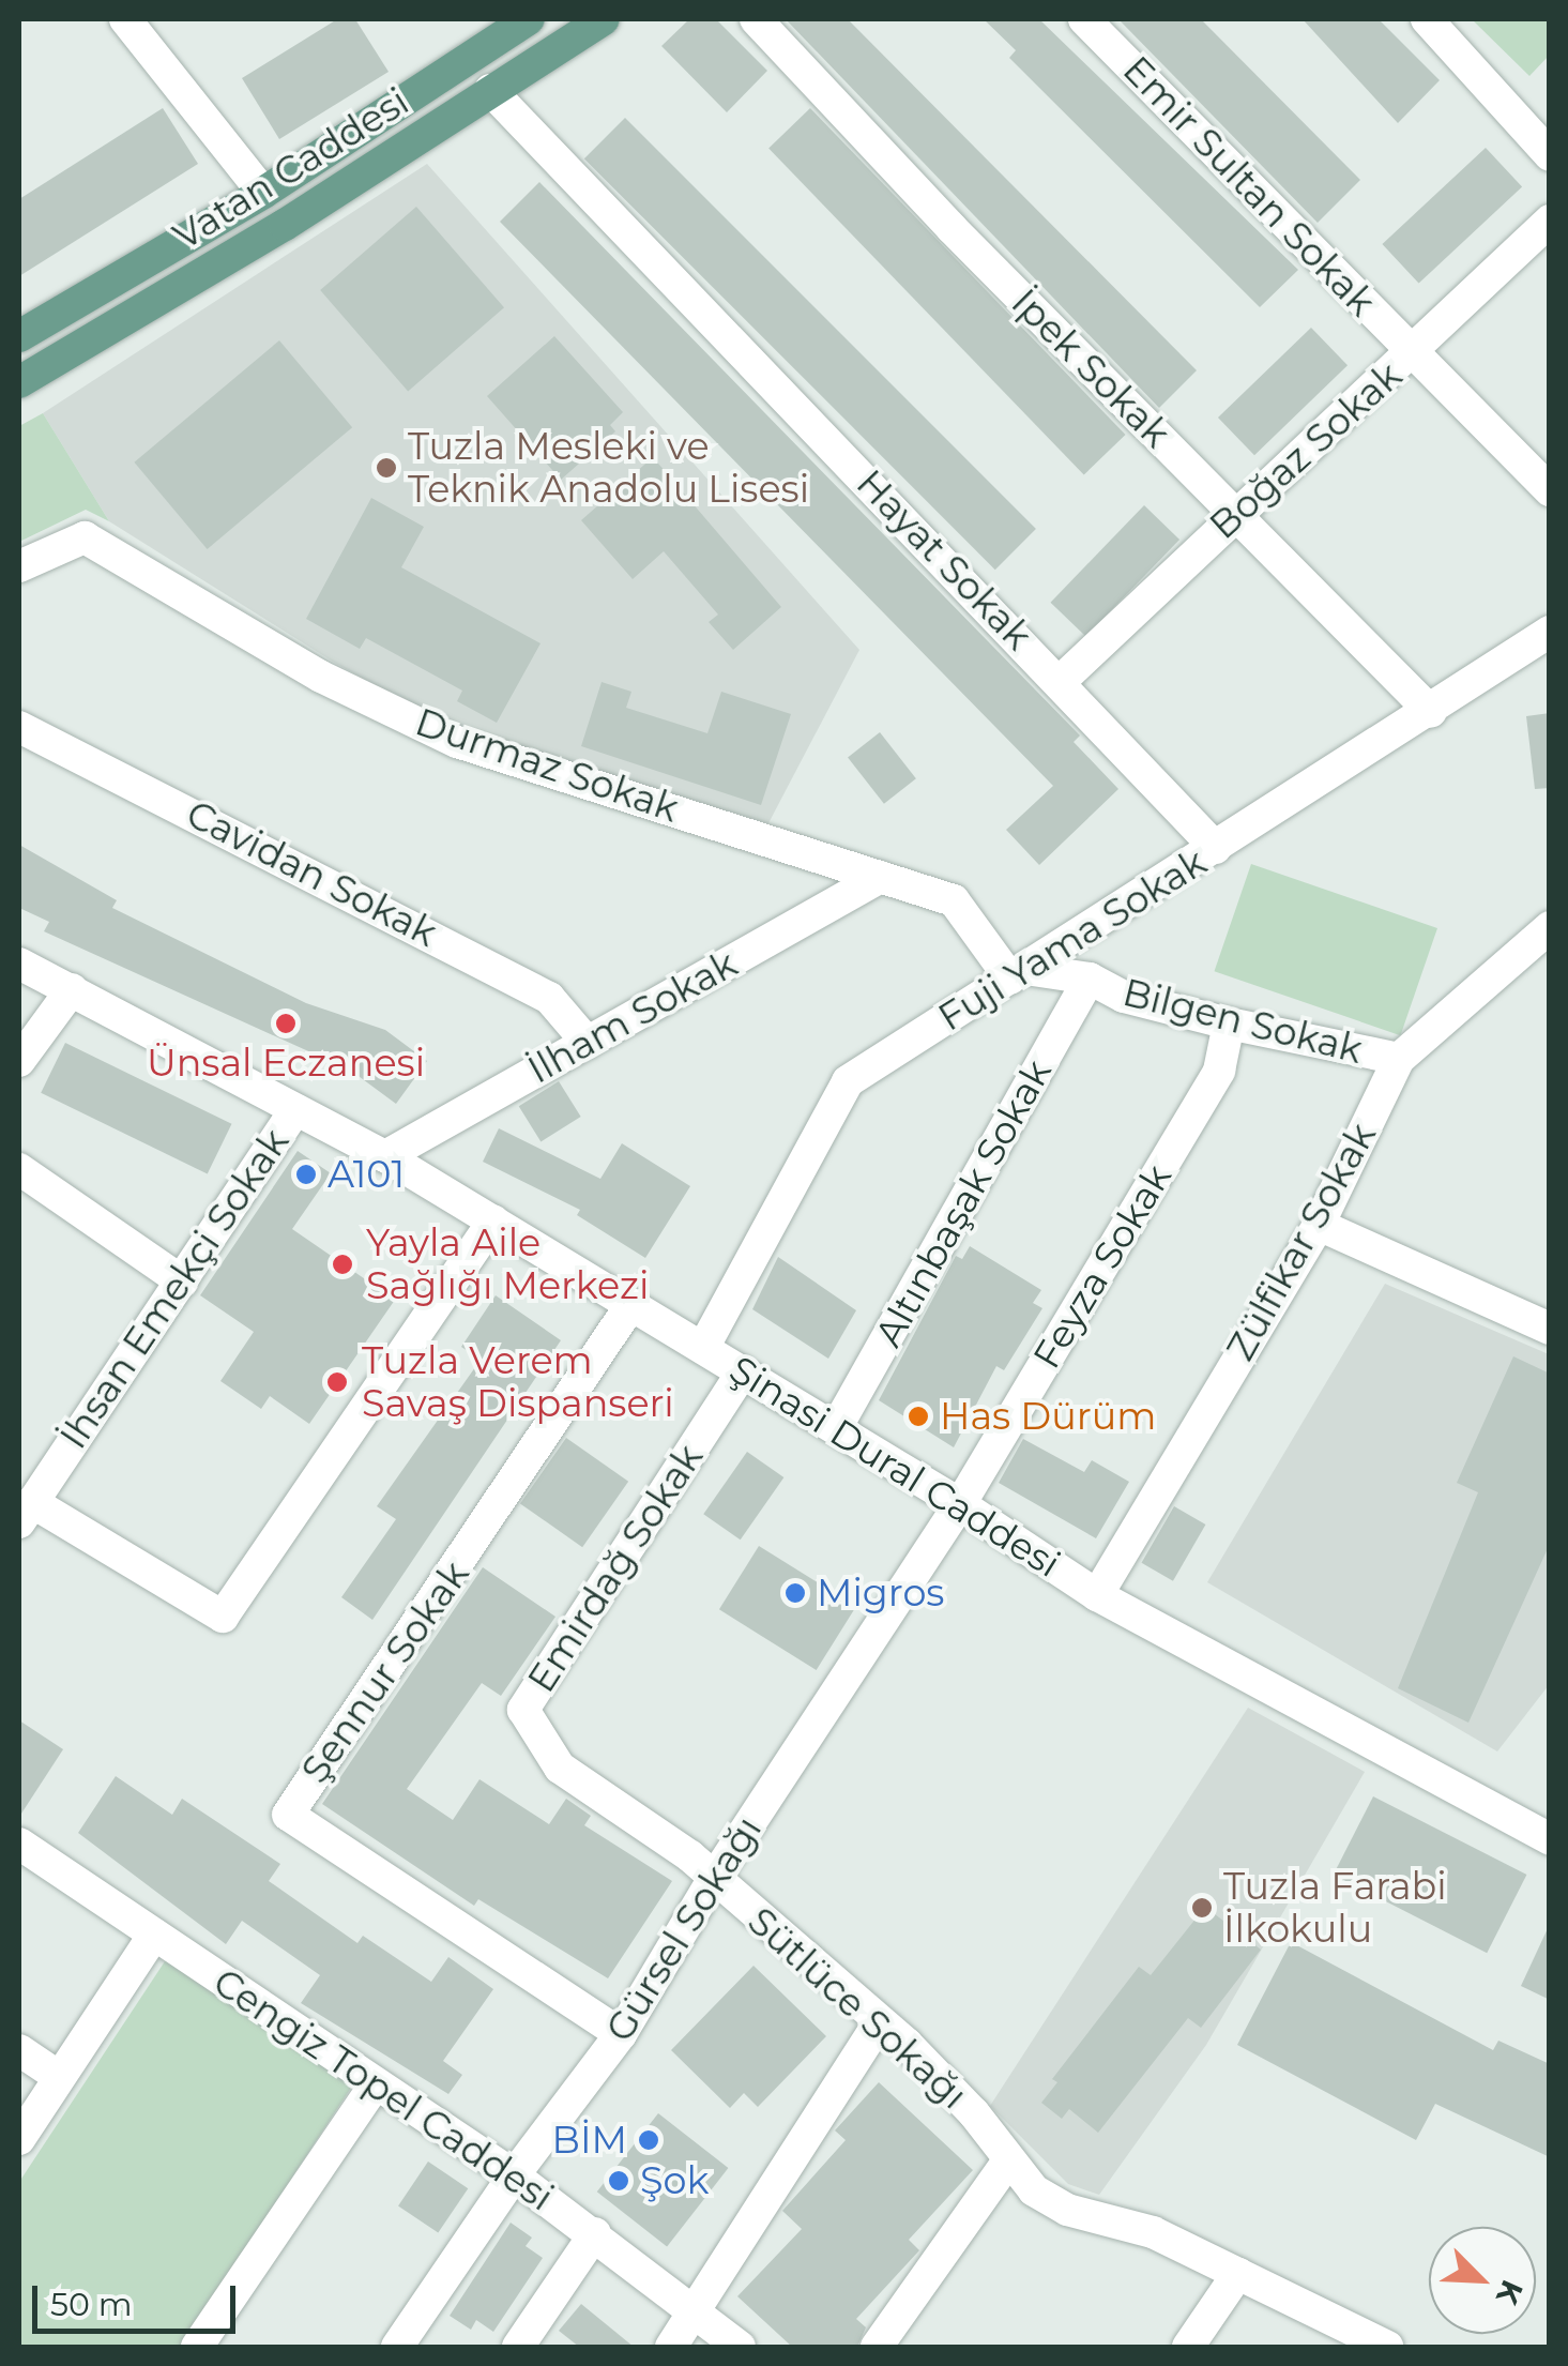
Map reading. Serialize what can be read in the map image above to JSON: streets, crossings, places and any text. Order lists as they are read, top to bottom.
{
  "streets": {
    "main road": ["Vatan Caddesi"],
    "street": [
      "Emir Sultan Sokak",
      "İpek Sokak",
      "Boğaz Sokak",
      "Hayat Sokak",
      "Durmaz Sokak",
      "Cavidan Sokak",
      "Fuji Yama Sokak",
      "İlham Sokak",
      "Bilgen Sokak",
      "Altınbaşak Sokak",
      "Zülfikar Sokak",
      "Feyza Sokak",
      "İhsan Emekçi Sokak",
      "Şinasi Dural Caddesi",
      "Emirdağ Sokak",
      "Şennur Sokak",
      "Gürsel Sokağı",
      "Sütlüce Sokağı",
      "Cengiz Topel Caddesi"
    ]
  },
  "crossings": [
    ["Vatan Caddesi", "Hayat Sokak"],
    ["Emir Sultan Sokak", "Boğaz Sokak"],
    ["İpek Sokak", "Boğaz Sokak"],
    ["İpek Sokak", "Fuji Yama Sokak"],
    ["Boğaz Sokak", "Hayat Sokak"],
    ["Hayat Sokak", "Fuji Yama Sokak"],
    ["Durmaz Sokak", "Fuji Yama Sokak"],
    ["Durmaz Sokak", "İlham Sokak"],
    ["Durmaz Sokak", "Bilgen Sokak"],
    ["Cavidan Sokak", "İlham Sokak"],
    ["Fuji Yama Sokak", "Bilgen Sokak"],
    ["Fuji Yama Sokak", "Şinasi Dural Caddesi"],
    ["İlham Sokak", "Şinasi Dural Caddesi"],
    ["Bilgen Sokak", "Altınbaşak Sokak"],
    ["Bilgen Sokak", "Zülfikar Sokak"],
    ["Bilgen Sokak", "Feyza Sokak"],
    ["Altınbaşak Sokak", "Şinasi Dural Caddesi"],
    ["Zülfikar Sokak", "Şinasi Dural Caddesi"],
    ["Feyza Sokak", "Şinasi Dural Caddesi"],
    ["Feyza Sokak", "Gürsel Sokağı"],
    ["İhsan Emekçi Sokak", "Şinasi Dural Caddesi"],
    ["Şinasi Dural Caddesi", "Emirdağ Sokak"],
    ["Şinasi Dural Caddesi", "Şennur Sokak"],
    ["Şinasi Dural Caddesi", "Gürsel Sokağı"],
    ["Emirdağ Sokak", "Gürsel Sokağı"],
    ["Emirdağ Sokak", "Sütlüce Sokağı"],
    ["Şennur Sokak", "Gürsel Sokağı"],
    ["Gürsel Sokağı", "Sütlüce Sokağı"],
    ["Gürsel Sokağı", "Cengiz Topel Caddesi"]
  ],
  "places": [
    "Tuzla Mesleki ve Teknik Anadolu Lisesi",
    "Ünsal Eczanesi",
    "A101",
    "Yayla Aile Sağlığı Merkezi",
    "Tuzla Verem Savaş Dispanseri",
    "Has Dürüm",
    "Migros",
    "Tuzla Farabi İlkokulu",
    "BİM",
    "Şok"
  ],
  "scale_bar": "50 m",
  "north": "bottom right"
}
